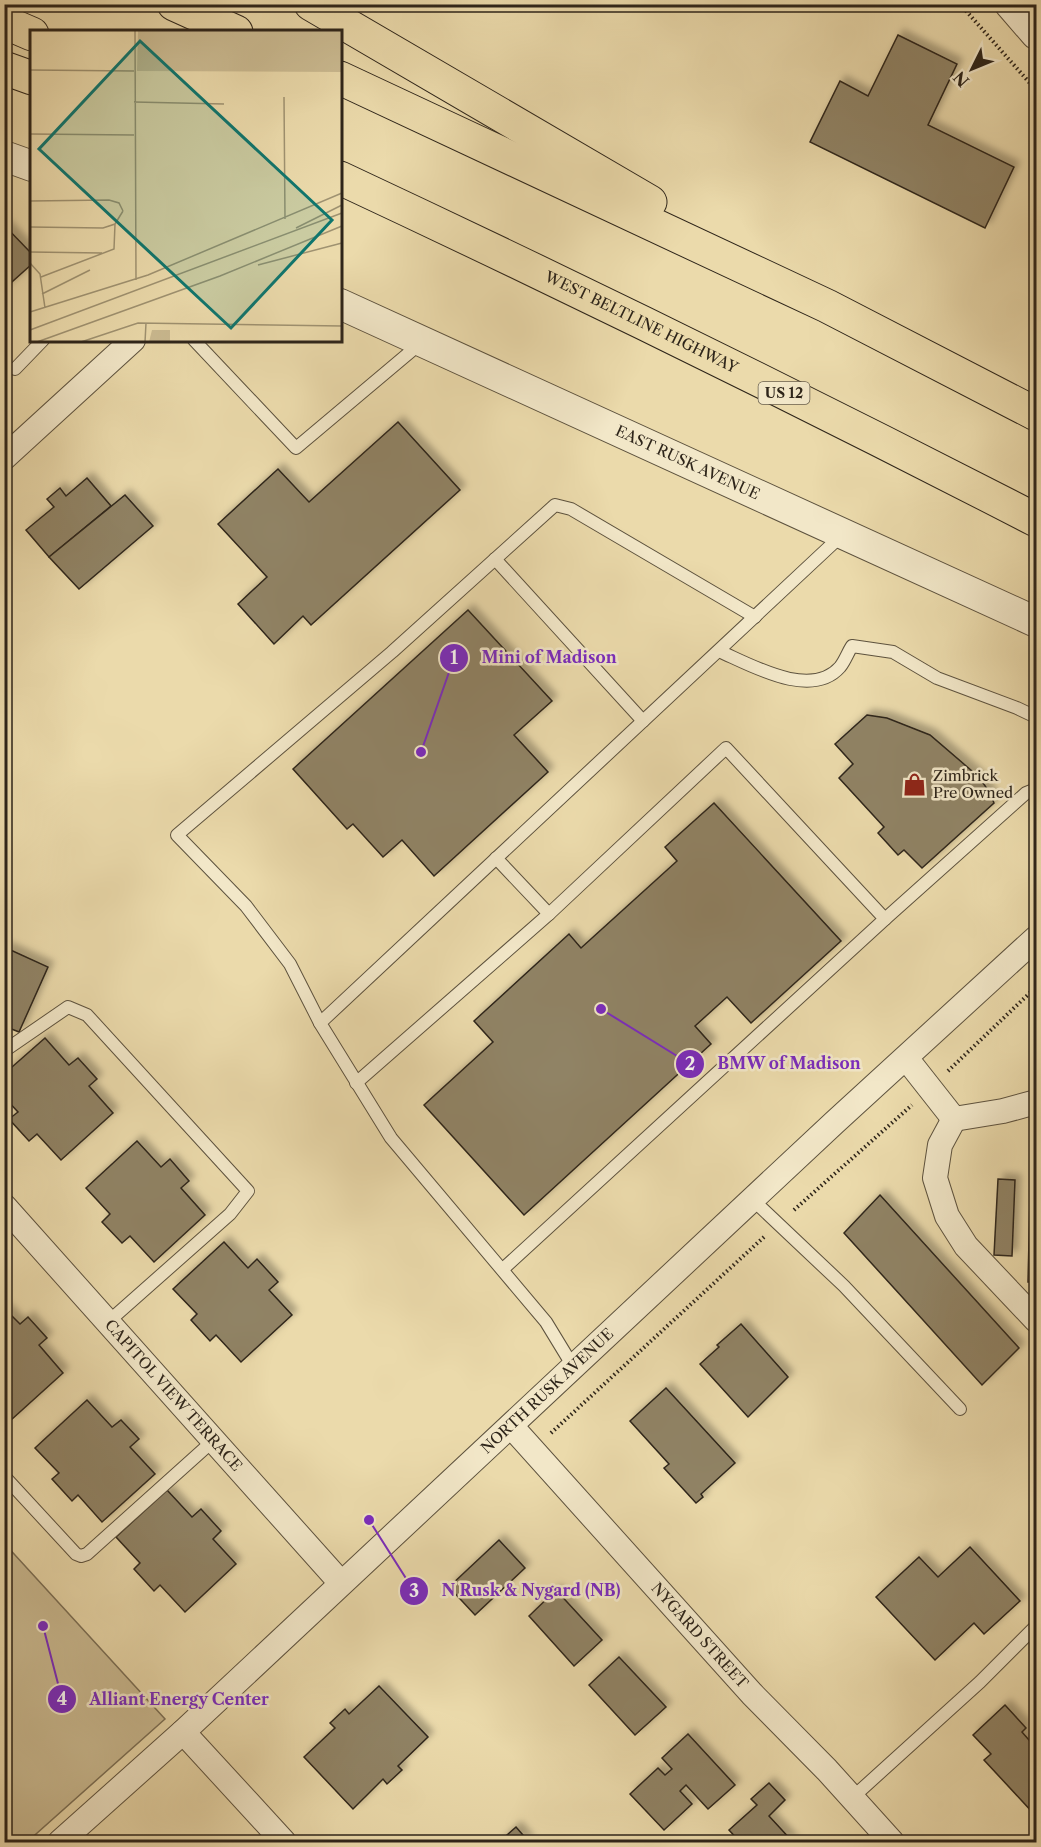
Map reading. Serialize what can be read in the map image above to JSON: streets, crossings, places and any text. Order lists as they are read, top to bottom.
{
  "streets": {
    "highway": ["WEST BELTLINE HIGHWAY", "US 12"],
    "street": [
      "EAST RUSK AVENUE",
      "NORTH RUSK AVENUE",
      "CAPITOL VIEW TERRACE",
      "NYGARD STREET"
    ]
  },
  "crossings": [
    ["NORTH RUSK AVENUE", "CAPITOL VIEW TERRACE"],
    ["NORTH RUSK AVENUE", "NYGARD STREET"]
  ],
  "places": {
    "other": [
      "Mini of Madison",
      "BMW of Madison",
      "N Rusk & Nygard (NB)",
      "Alliant Energy Center"
    ],
    "shop": ["Zimbrick Pre Owned"]
  },
  "north": "bottom left"
}
